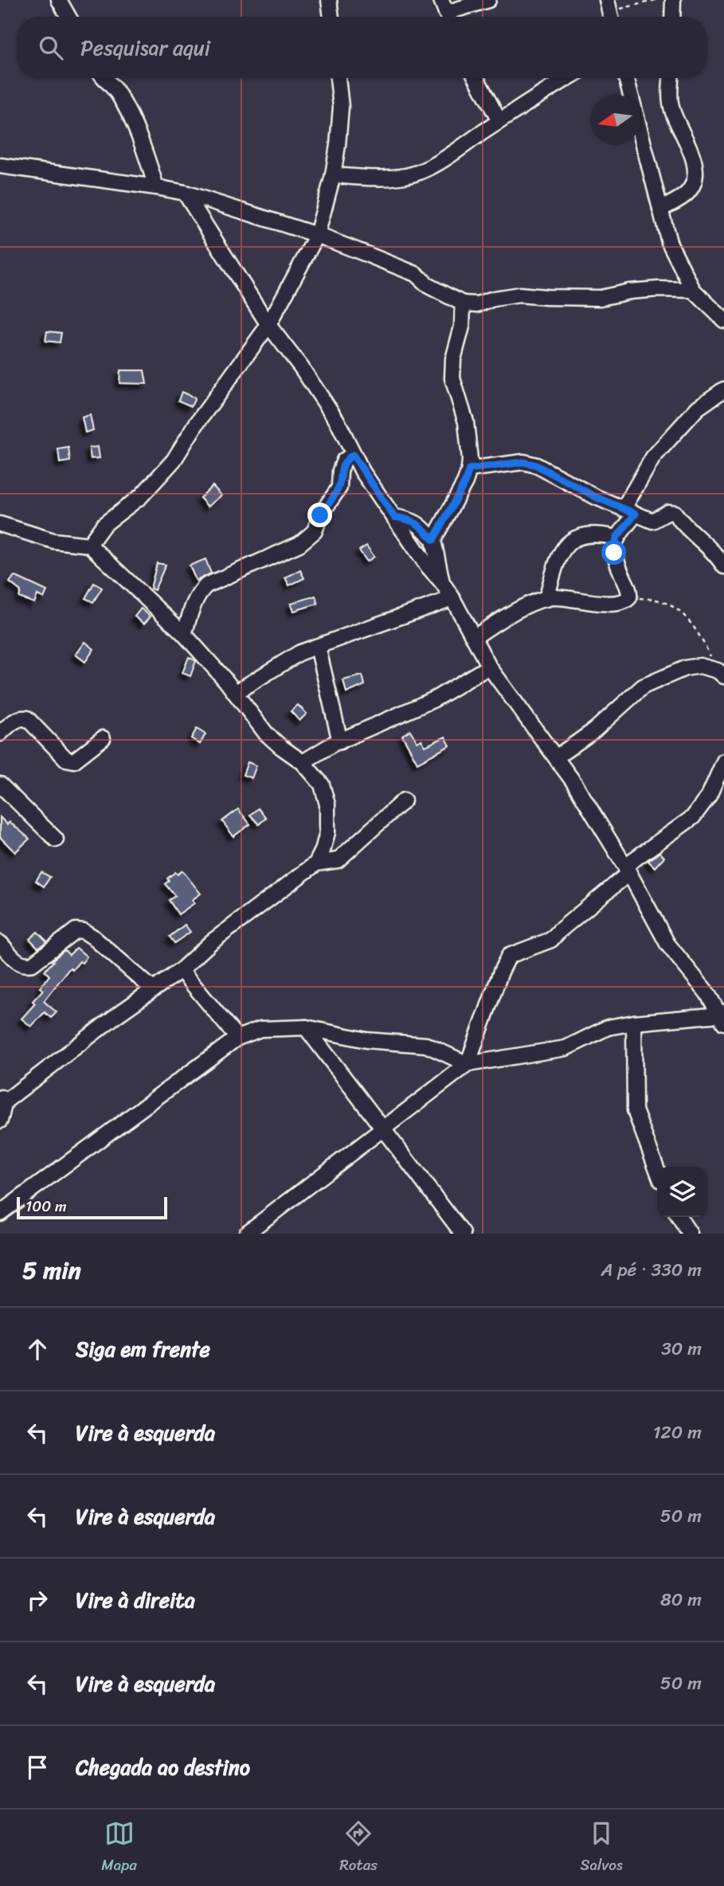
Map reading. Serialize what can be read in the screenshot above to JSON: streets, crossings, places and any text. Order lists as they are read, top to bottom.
{
  "scale_bar": "100 m",
  "north": "left",
  "page": {
    "search": "Pesquisar aqui",
    "scale": "100 m",
    "heading": ["5 min", "A pé · 330 m"],
    "list": [
      ["Siga em frente", "30 m"],
      ["Vire à esquerda", "120 m"],
      ["Vire à esquerda", "50 m"],
      ["Vire à direita", "80 m"],
      ["Vire à esquerda", "50 m"],
      "Chegada ao destino"
    ],
    "nav": ["Mapa", "Rotas", "Salvos"]
  }
}
